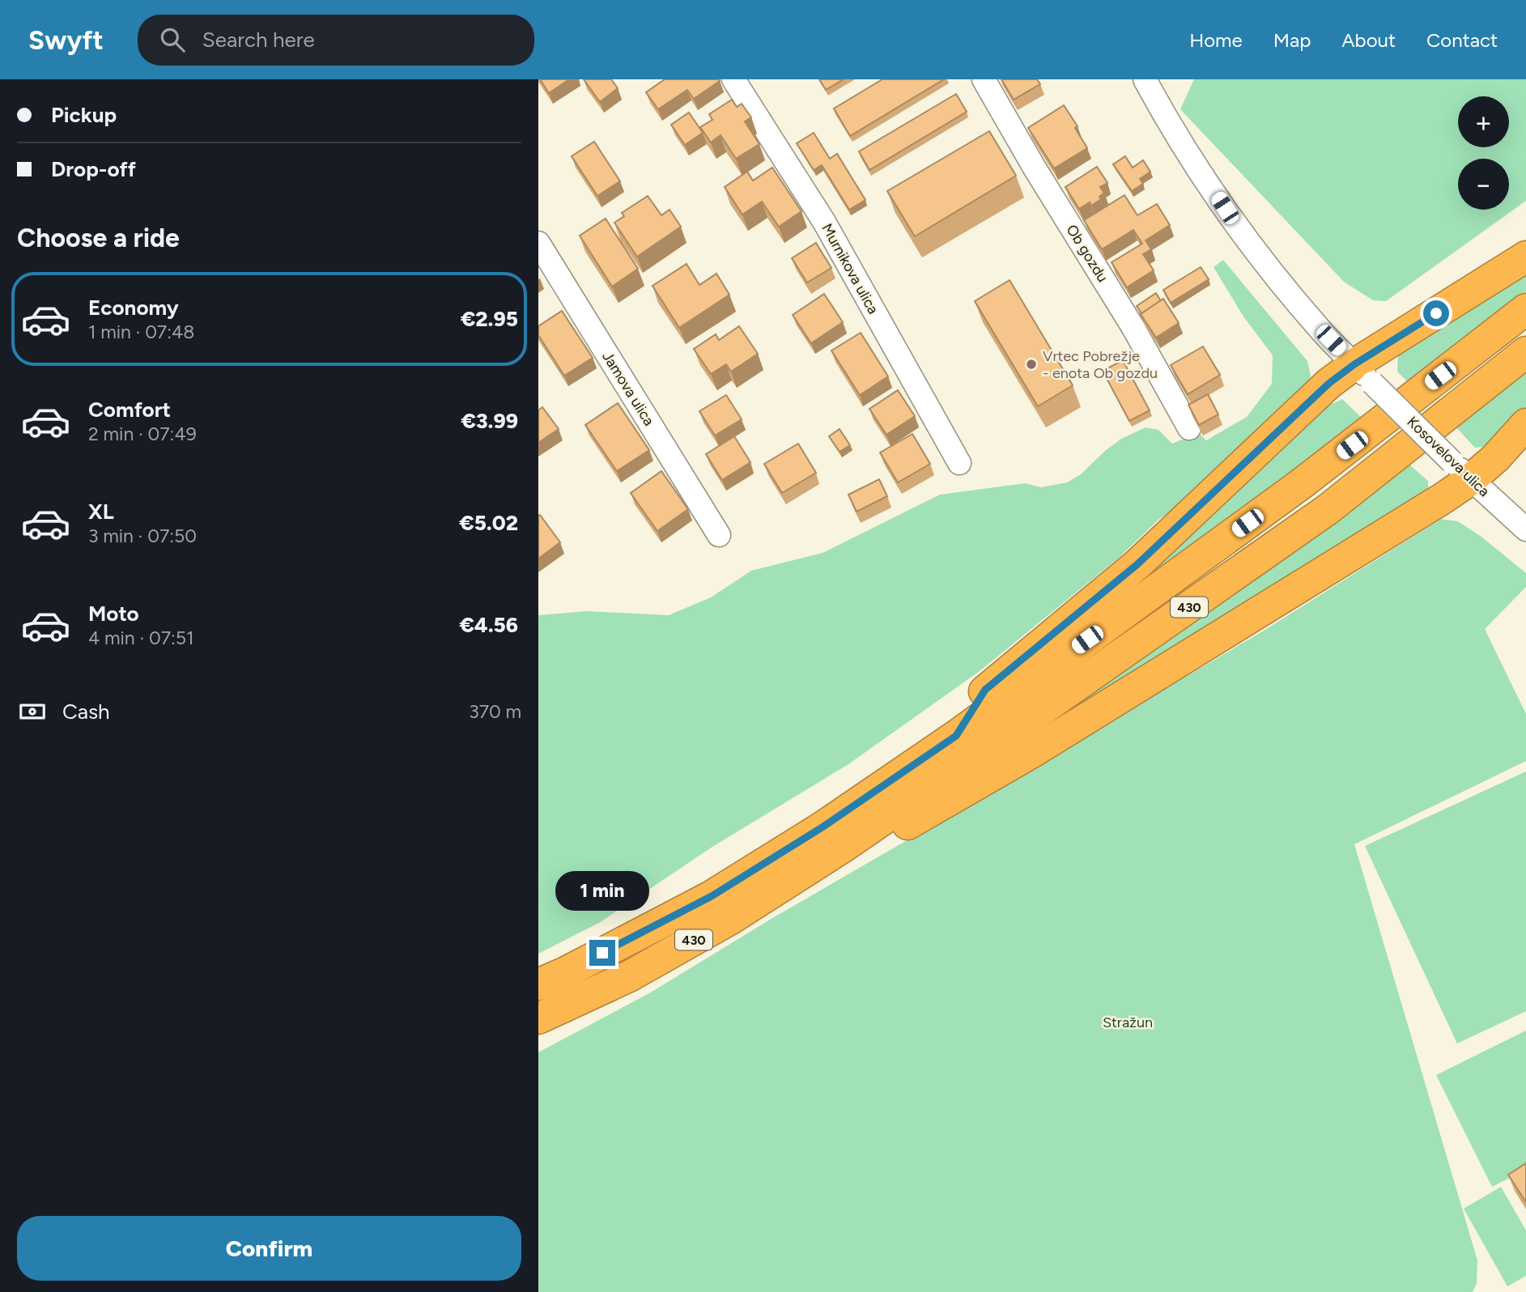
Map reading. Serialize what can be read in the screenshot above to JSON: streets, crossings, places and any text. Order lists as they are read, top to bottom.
{
  "streets": {
    "highway": ["430"],
    "street": [
      "Ob gozdu",
      "Murnikova ulica",
      "Jamova ulica",
      "Kosovelova ulica"
    ]
  },
  "parks": ["Stražun"],
  "places": ["Vrtec Pobrežje - enota Ob gozdu"],
  "page": {
    "header": "Swyft",
    "search": "Search here",
    "nav": [
      "Home",
      "Map",
      "About",
      "Contact"
    ],
    "banner": ["Pickup", "Drop-off"],
    "map_buttons": ["+", "−"],
    "heading": "Choose a ride",
    "list": [
      {
        "name": "Economy",
        "note": "1 min · 07:48",
        "value": "€2.95"
      },
      {
        "name": "Comfort",
        "note": "2 min · 07:49",
        "value": "€3.99"
      },
      {
        "name": "XL",
        "note": "3 min · 07:50",
        "value": "€5.02"
      },
      {
        "name": "Moto",
        "note": "4 min · 07:51",
        "value": "€4.56"
      }
    ],
    "pay": ["Cash", "370 m"],
    "bubble": "1 min",
    "buttons": "Confirm"
  }
}
